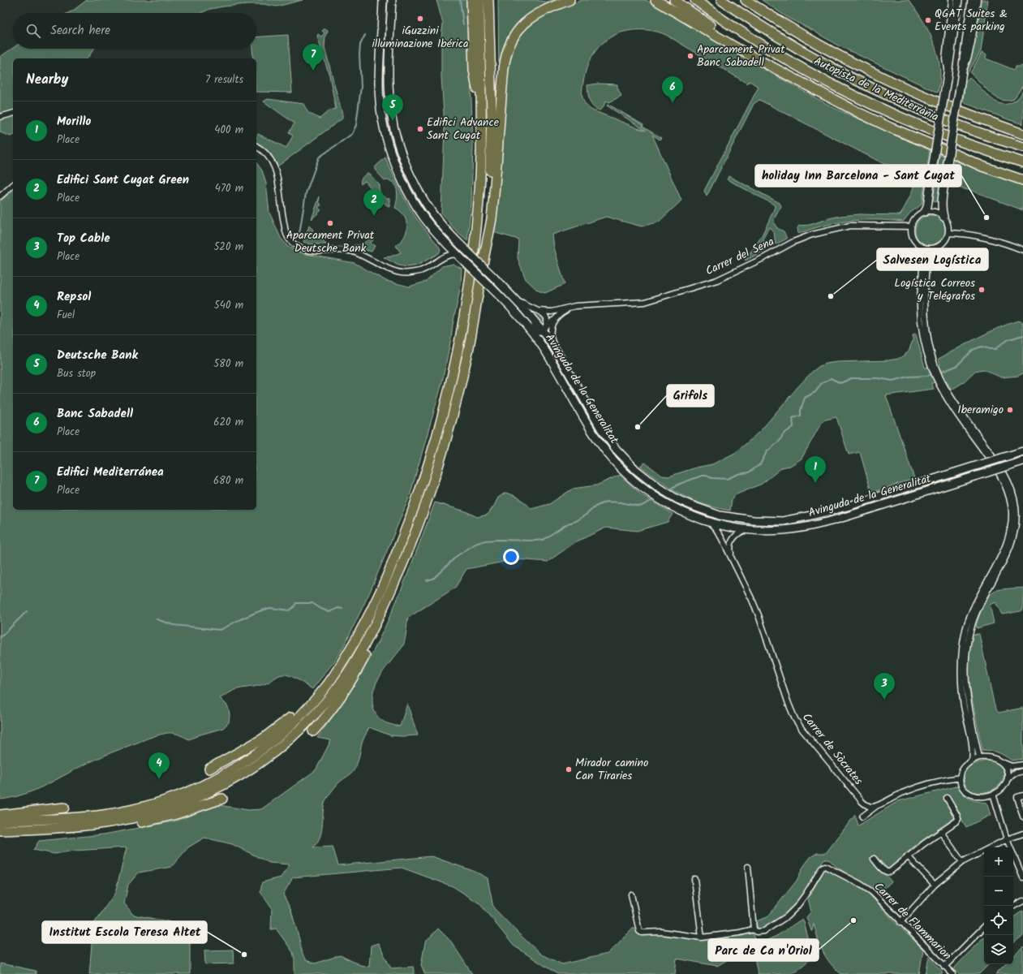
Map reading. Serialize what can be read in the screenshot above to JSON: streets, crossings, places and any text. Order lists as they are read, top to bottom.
{
  "streets": {
    "highway": ["Autopista de la Mediterrània"],
    "street": [
      "Carrer del Sena",
      "Avinguda de la Generalitat",
      "Carrer de Sòcrates",
      "Carrer de Flammarion"
    ]
  },
  "crossings": [
    ["Carrer del Sena", "Avinguda de la Generalitat"],
    ["Avinguda de la Generalitat", "Carrer de Sòcrates"]
  ],
  "places": [
    "iGuzzini illuminazione Ibérica",
    "QGAT Suites & Events parking",
    "Aparcament Privat Banc Sabadell",
    "Edifici Advance Sant Cugat",
    "holiday Inn Barcelona - Sant Cugat",
    "Aparcament Privat Deutsche Bank",
    "Logística Correos y Telégrafos",
    "Salvesen Logística",
    "Iberamigo",
    "Grifols",
    "Mirador camino Can Tiraries",
    "Parc de Ca n'Oriol",
    "Institut Escola Teresa Altet"
  ],
  "page": {
    "search": "Search here",
    "pins": [
      "7",
      "6",
      "5",
      "2",
      "1",
      "3",
      "4"
    ],
    "heading": ["Nearby", "7 results"],
    "list": [
      {
        "mark": "1",
        "name": "Morillo",
        "note": "Place",
        "value": "400 m"
      },
      {
        "mark": "2",
        "name": "Edifici Sant Cugat Green",
        "note": "Place",
        "value": "470 m"
      },
      {
        "mark": "3",
        "name": "Top Cable",
        "note": "Place",
        "value": "520 m"
      },
      {
        "mark": "4",
        "name": "Repsol",
        "note": "Fuel",
        "value": "540 m"
      },
      {
        "mark": "5",
        "name": "Deutsche Bank",
        "note": "Bus stop",
        "value": "580 m"
      },
      {
        "mark": "6",
        "name": "Banc Sabadell",
        "note": "Place",
        "value": "620 m"
      },
      {
        "mark": "7",
        "name": "Edifici Mediterránea",
        "note": "Place",
        "value": "680 m"
      }
    ],
    "map_buttons": ["+", "−"]
  }
}
